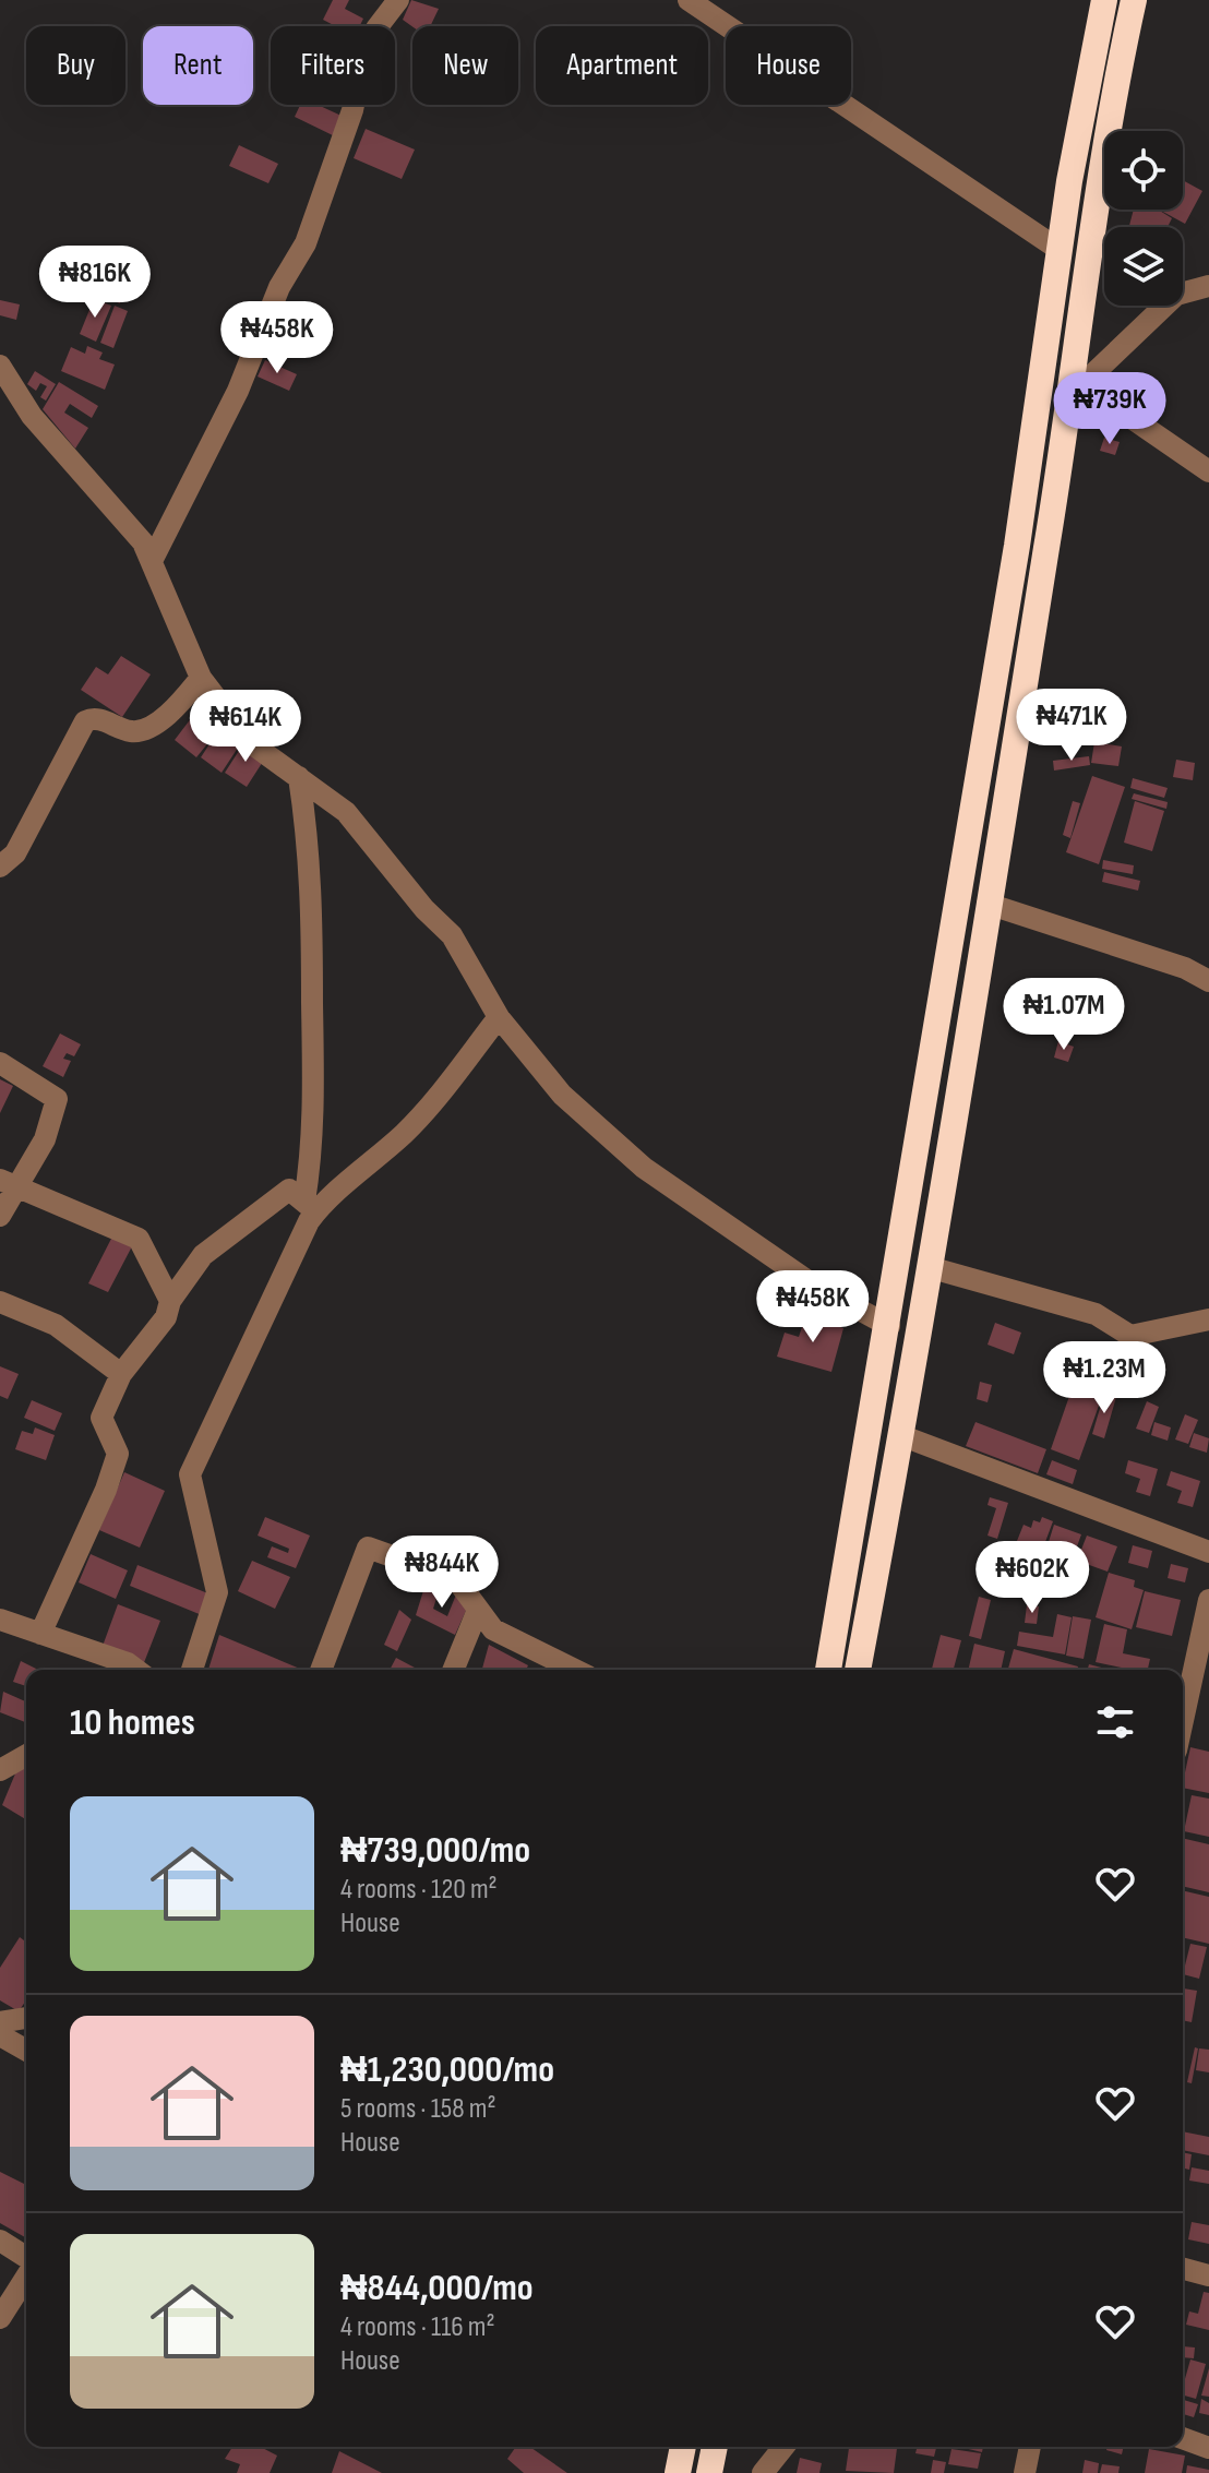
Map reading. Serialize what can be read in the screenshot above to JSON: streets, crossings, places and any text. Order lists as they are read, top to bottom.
{
  "page": {
    "chip": [
      "Buy",
      "Rent",
      "Filters",
      "New",
      "Apartment",
      "House"
    ],
    "price": [
      "₦816K",
      "₦458K",
      "₦739K",
      "₦471K",
      "₦614K",
      "₦1.07M",
      "₦458K",
      "₦1.23M",
      "₦844K",
      "₦602K"
    ],
    "heading": "10 homes",
    "list": [
      {
        "name": "₦739,000/mo",
        "note": "4 rooms · 120 m² · House"
      },
      {
        "name": "₦1,230,000/mo",
        "note": "5 rooms · 158 m² · House"
      },
      {
        "name": "₦844,000/mo",
        "note": "4 rooms · 116 m² · House"
      }
    ]
  }
}
